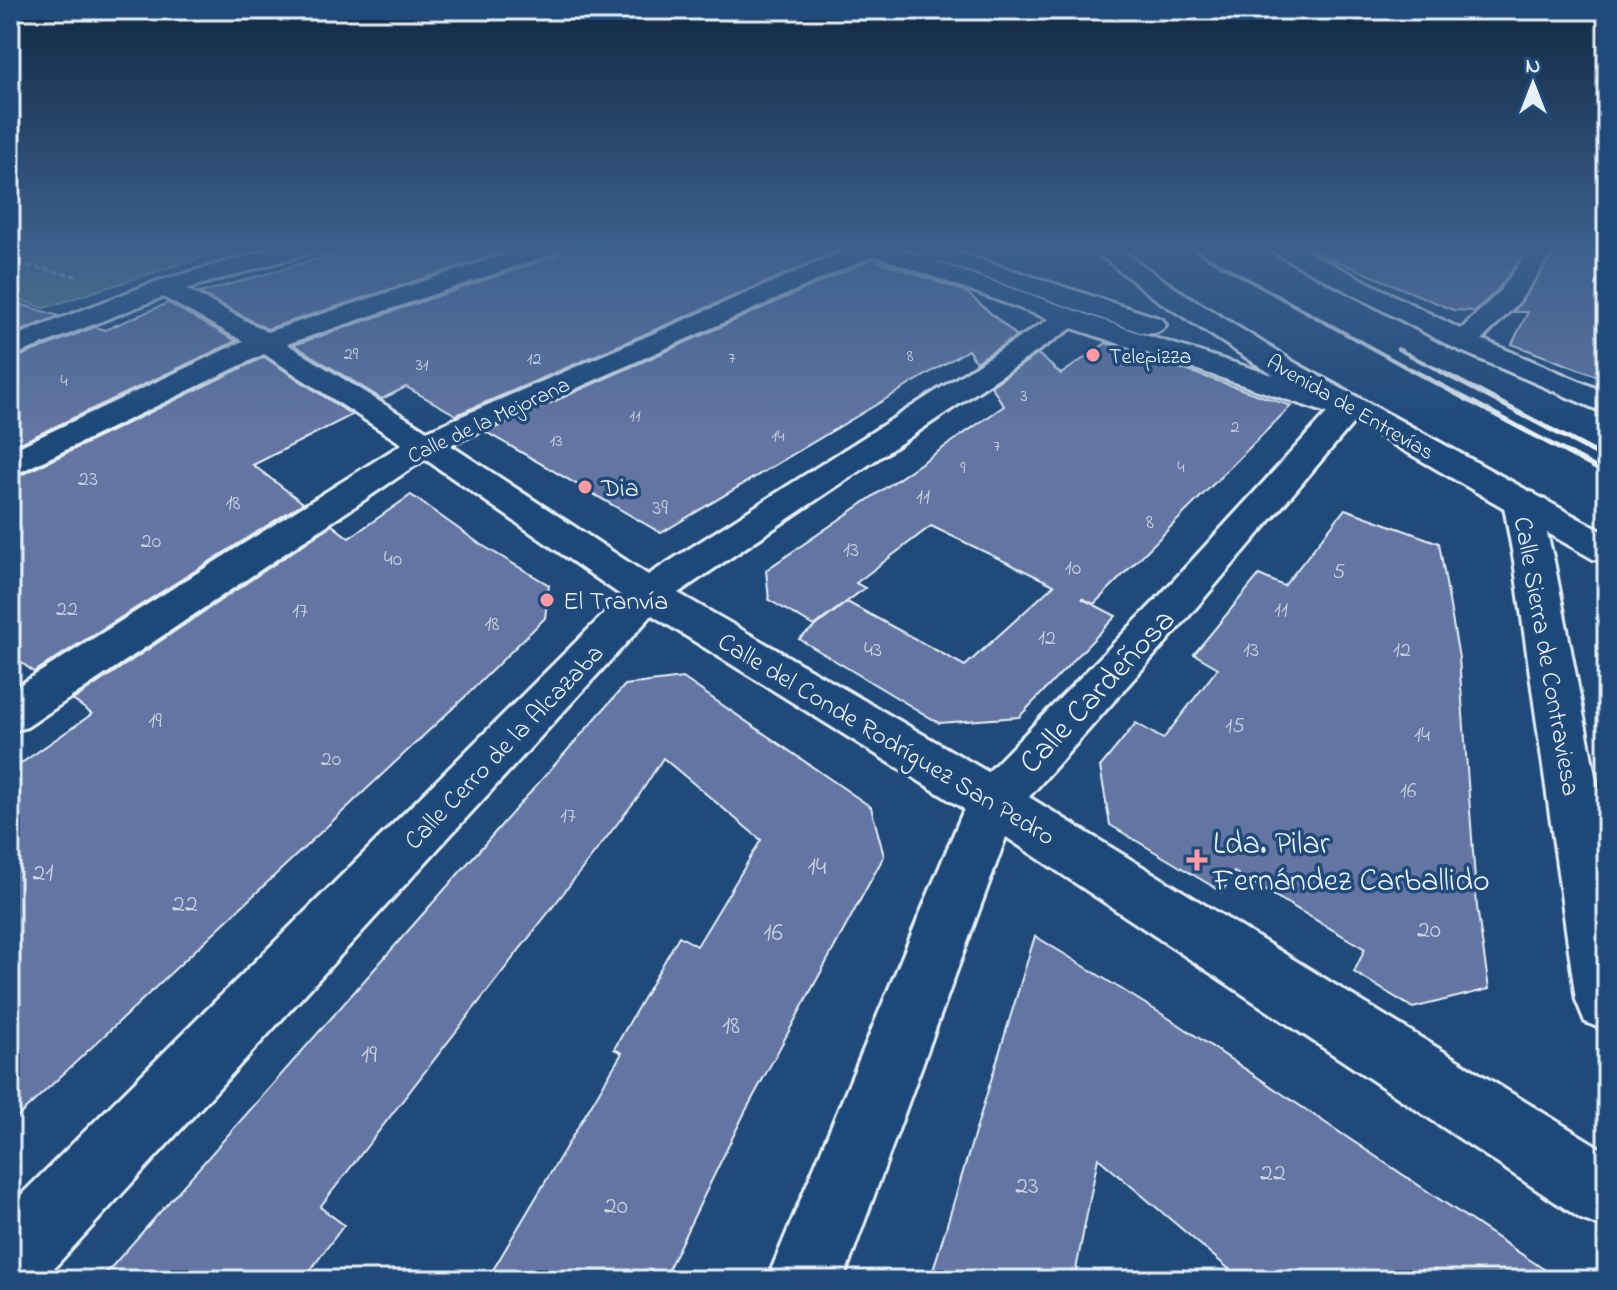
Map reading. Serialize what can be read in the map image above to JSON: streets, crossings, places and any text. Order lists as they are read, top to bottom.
{
  "streets": {
    "street": [
      "Avenida de Entrevías",
      "Calle de la Mejorana",
      "Calle Sierra de Contraviesa",
      "Calle Cardeñosa",
      "Calle del Conde Rodríguez San Pedro",
      "Calle Cerro de la Alcazaba"
    ]
  },
  "crossings": [
    ["Avenida de Entrevías", "Calle Sierra de Contraviesa"],
    ["Avenida de Entrevías", "Calle Cardeñosa"],
    ["Calle de la Mejorana", "Calle del Conde Rodríguez San Pedro"],
    ["Calle Cardeñosa", "Calle del Conde Rodríguez San Pedro"],
    ["Calle del Conde Rodríguez San Pedro", "Calle Cerro de la Alcazaba"]
  ],
  "places": {
    "other": ["Telepizza", "Dia", "El Tranvía"],
    "health": ["Lda. Pilar Fernández Carballido"]
  },
  "house_numbers": [
    "29",
    "8",
    "7",
    "12",
    "31",
    "4",
    "3",
    "11",
    "2",
    "14",
    "13",
    "7",
    "4",
    "9",
    "23",
    "11",
    "18",
    "39",
    "8",
    "20",
    "13",
    "40",
    "10",
    "5",
    "22",
    "11",
    "17",
    "18",
    "12",
    "43",
    "13",
    "12",
    "19",
    "15",
    "14",
    "20",
    "16",
    "17",
    "14",
    "21",
    "22",
    "20",
    "16",
    "18",
    "19",
    "22",
    "23",
    "20"
  ],
  "north": "top"
}
